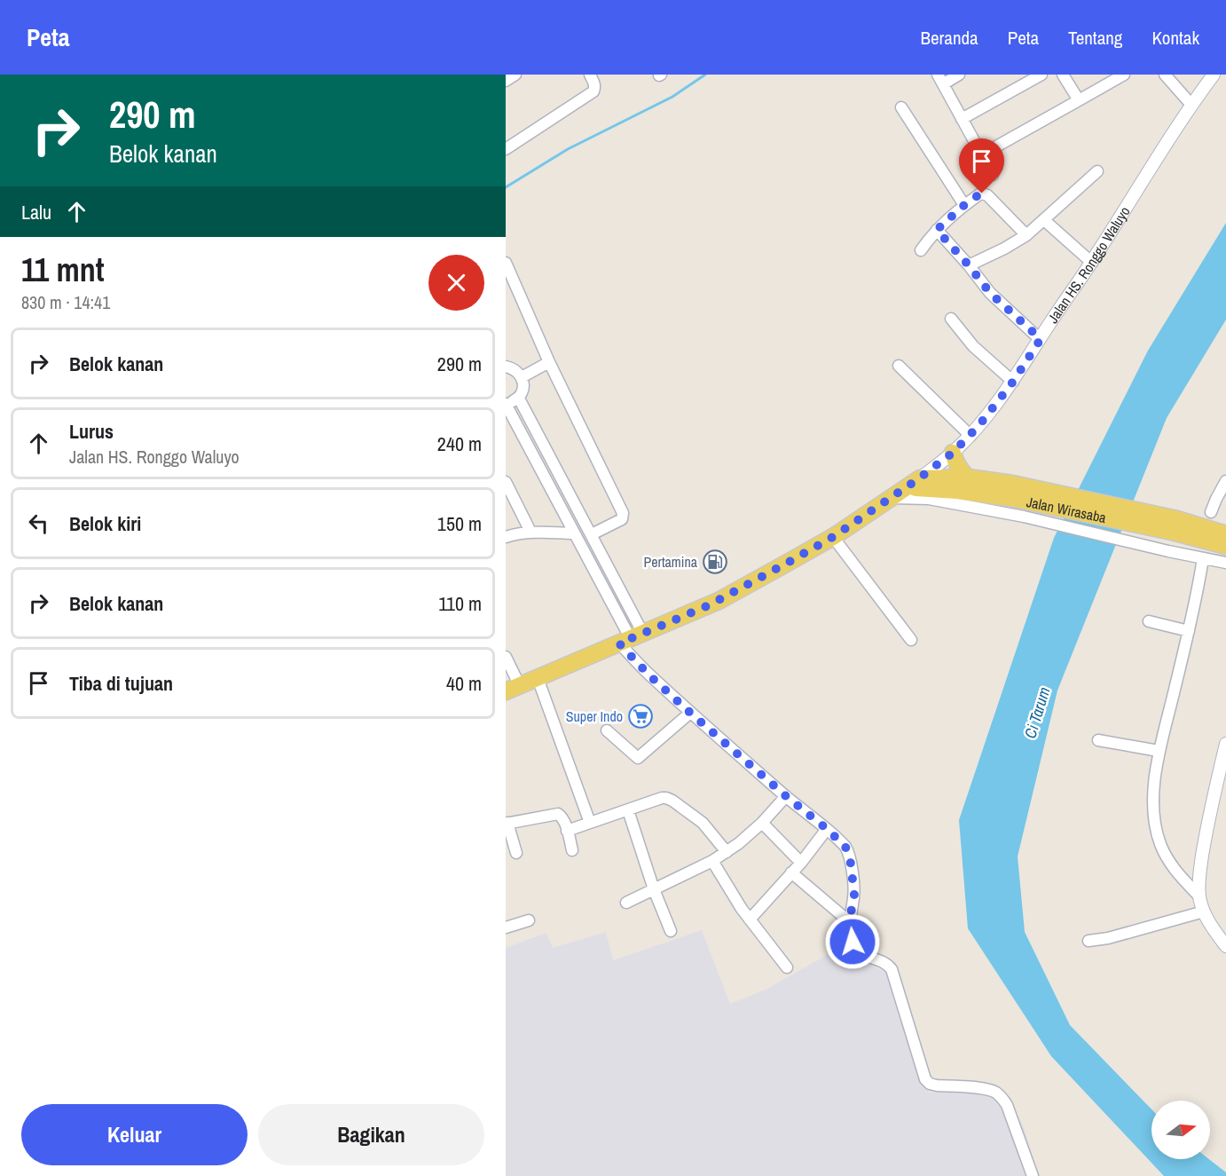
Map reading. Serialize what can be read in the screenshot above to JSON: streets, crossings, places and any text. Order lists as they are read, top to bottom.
{
  "streets": {
    "main road": ["Jalan Wirasaba"],
    "street": ["Jalan HS. Ronggo Waluyo"]
  },
  "crossings": [
    ["Jalan HS. Ronggo Waluyo", "Jalan Wirasaba"]
  ],
  "water": ["Ci Tarum"],
  "places": {
    "fuel station": ["Pertamina"],
    "supermarket": ["Super Indo"]
  },
  "north": "right",
  "page": {
    "header": "Peta",
    "nav": [
      "Beranda",
      "Peta",
      "Tentang",
      "Kontak"
    ],
    "turn": ["290 m", "Belok kanan"],
    "then": "Lalu",
    "heading": ["11 mnt", "830 m · 14:41"],
    "list": [
      {
        "name": "Belok kanan",
        "value": "290 m"
      },
      {
        "name": "Lurus",
        "note": "Jalan HS. Ronggo Waluyo",
        "value": "240 m"
      },
      {
        "name": "Belok kiri",
        "value": "150 m"
      },
      {
        "name": "Belok kanan",
        "value": "110 m"
      },
      {
        "name": "Tiba di tujuan",
        "value": "40 m"
      }
    ],
    "buttons": ["Keluar", "Bagikan"]
  }
}
